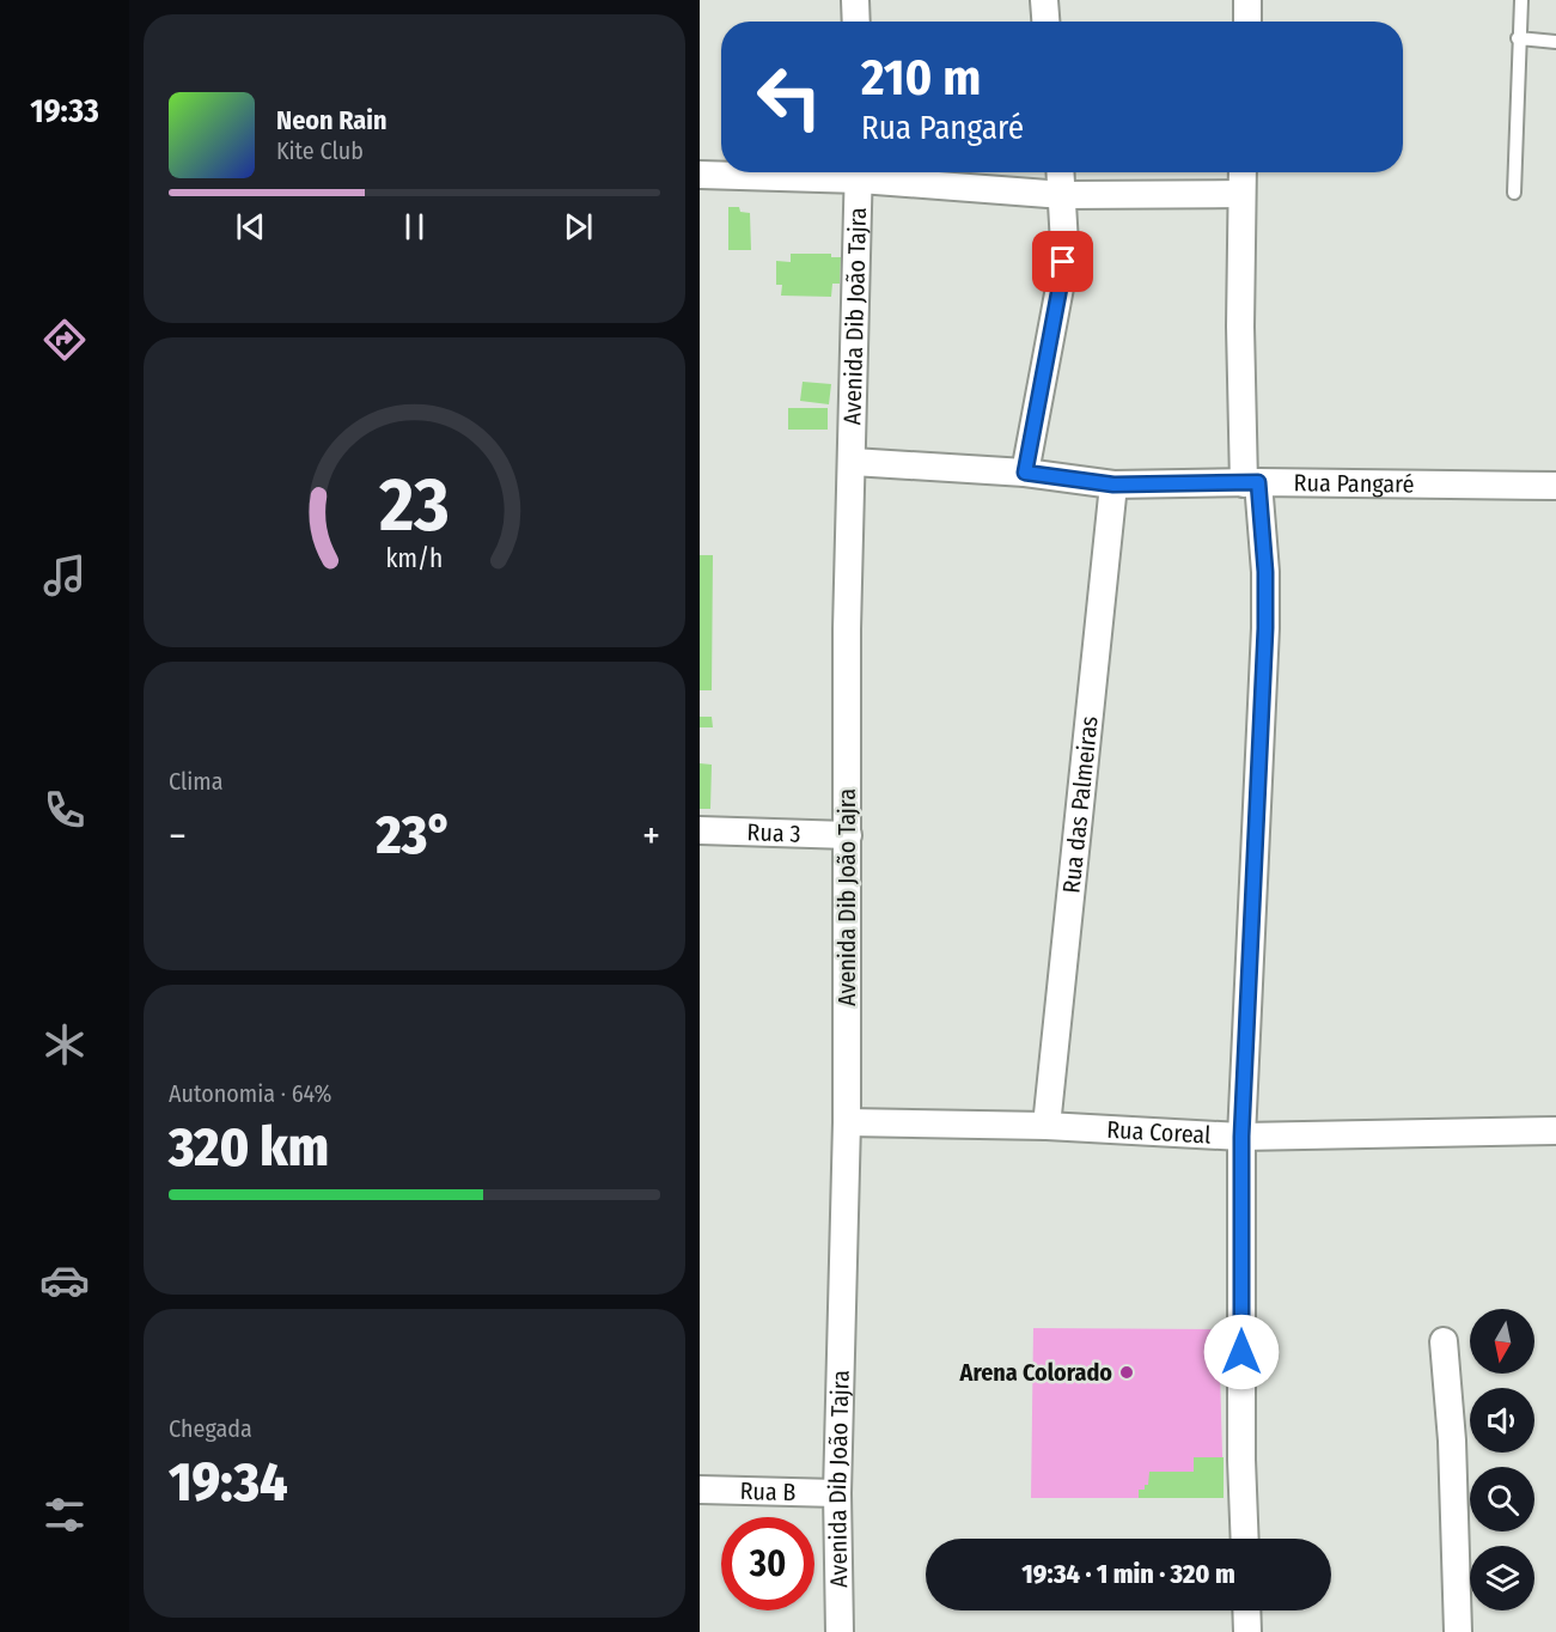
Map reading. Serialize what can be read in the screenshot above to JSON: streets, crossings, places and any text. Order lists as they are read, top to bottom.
{
  "streets": {
    "street": [
      "Avenida Dib João Tajra",
      "Rua Pangaré",
      "Rua das Palmeiras",
      "Rua 3",
      "Rua Coreal",
      "Rua B"
    ]
  },
  "crossings": [
    ["Avenida Dib João Tajra", "Rua Pangaré"],
    ["Avenida Dib João Tajra", "Rua 3"],
    ["Avenida Dib João Tajra", "Rua Coreal"],
    ["Avenida Dib João Tajra", "Rua B"],
    ["Rua Pangaré", "Rua das Palmeiras"],
    ["Rua das Palmeiras", "Rua Coreal"]
  ],
  "places": ["Arena Colorado"],
  "north": "bottom",
  "page": {
    "tabs": "19:33",
    "turn": ["210 m", "Rua Pangaré"],
    "song": ["Neon Rain", "Kite Club"],
    "tile": [
      "Clima",
      ["Autonomia · 64%", "320 km"],
      ["Chegada", "19:34"]
    ],
    "heat": ["−", "23°", "+"],
    "limit": "30",
    "trip": "19:34 · 1 min · 320 m",
    "gauge": ["23", "km/h"]
  }
}
